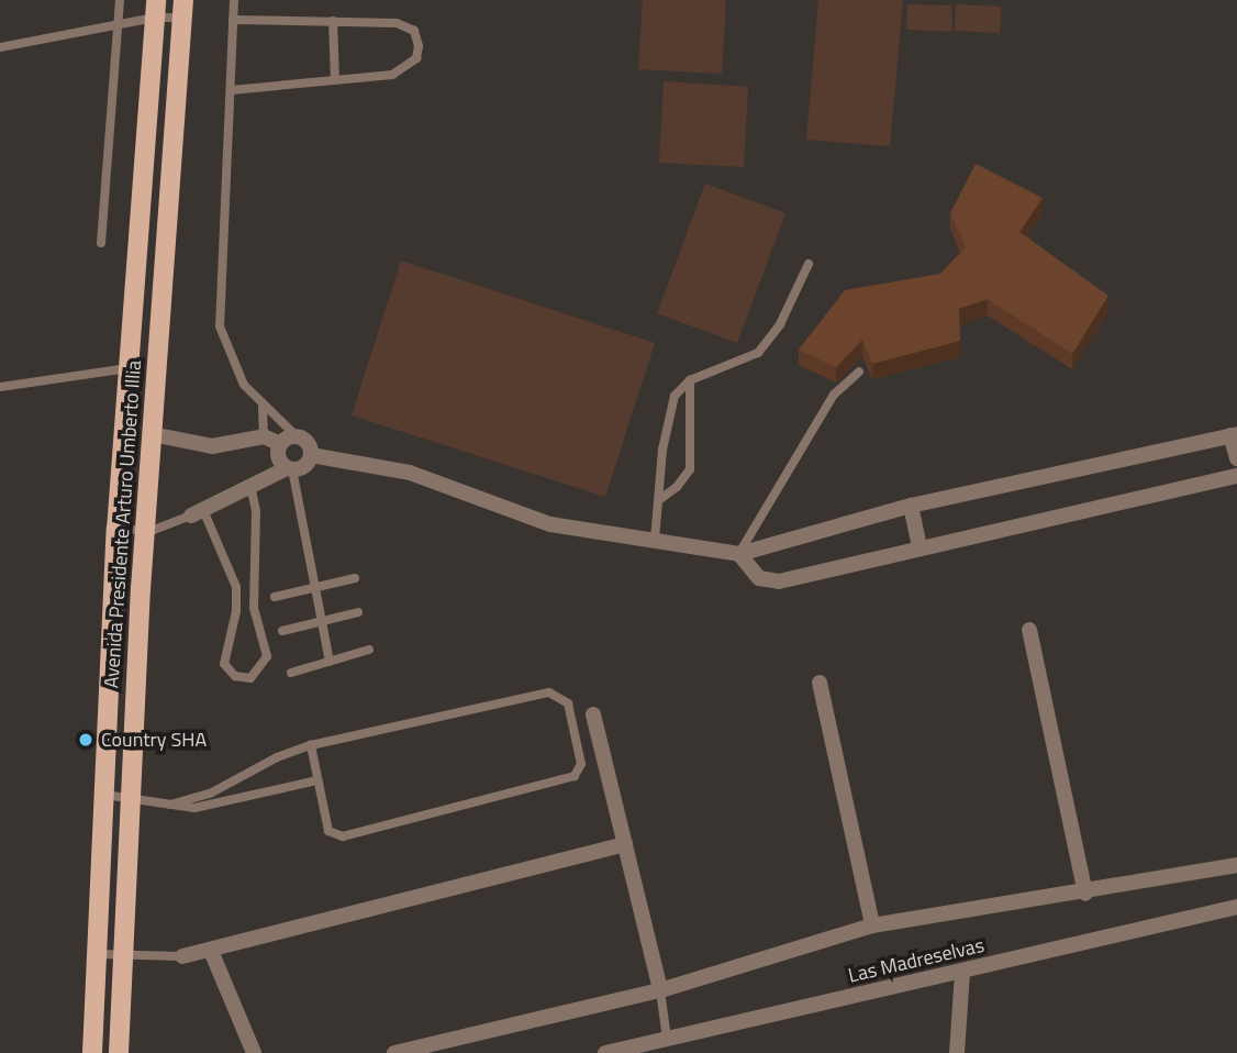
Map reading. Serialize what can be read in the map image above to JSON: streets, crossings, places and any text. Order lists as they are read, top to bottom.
{
  "streets": {
    "main road": ["Avenida Presidente Arturo Umberto Illia"],
    "street": ["Las Madreselvas"]
  },
  "places": ["Country SHA"]
}
